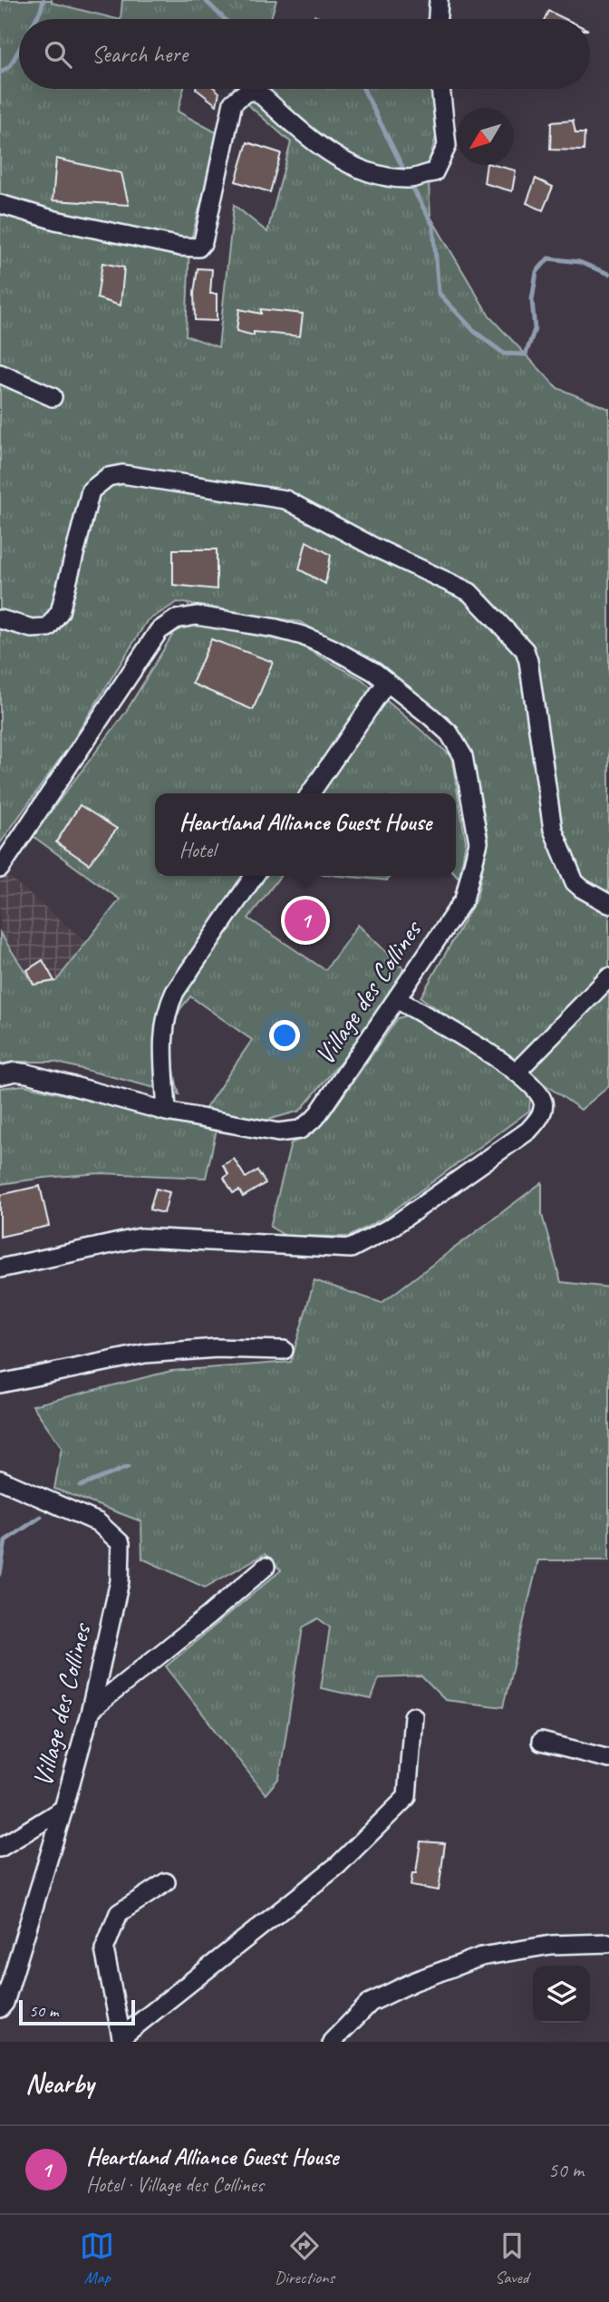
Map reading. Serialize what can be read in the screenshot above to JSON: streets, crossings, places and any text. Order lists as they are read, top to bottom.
{
  "streets": {
    "street": ["Village des Collines"]
  },
  "scale_bar": "50 m",
  "north": "bottom left",
  "page": {
    "search": "Search here",
    "popup": ["Heartland Alliance Guest House", "Hotel"],
    "pins": "1",
    "scale": "50 m",
    "heading": "Nearby",
    "list": [
      {
        "mark": "1",
        "name": "Heartland Alliance Guest House",
        "note": "Hotel · Village des Collines",
        "value": "50 m"
      }
    ],
    "nav": ["Map", "Directions", "Saved"]
  }
}
